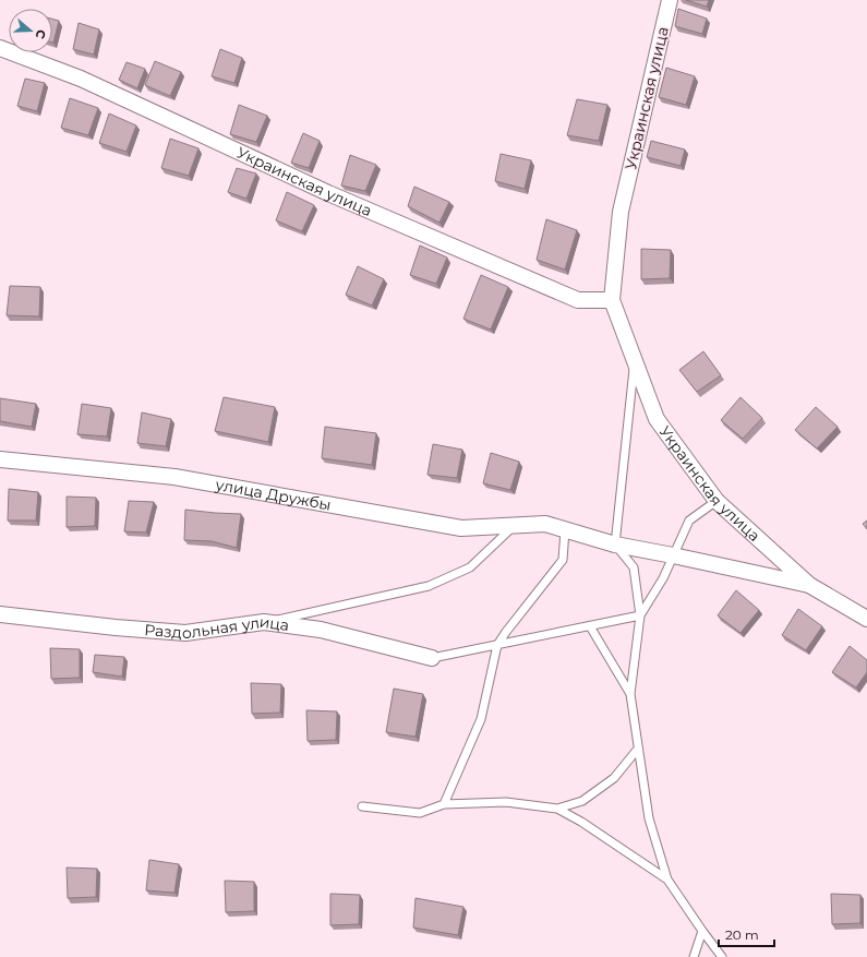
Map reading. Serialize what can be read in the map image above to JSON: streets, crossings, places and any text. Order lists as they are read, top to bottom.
{
  "streets": {
    "street": ["Украинская улица", "улица Дружбы", "Раздольная улица"]
  },
  "scale_bar": "20 m",
  "north": "right"
}
